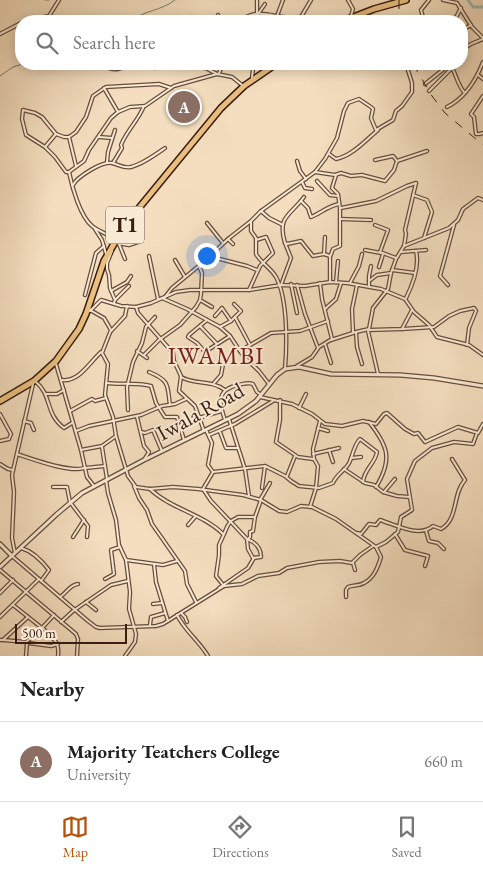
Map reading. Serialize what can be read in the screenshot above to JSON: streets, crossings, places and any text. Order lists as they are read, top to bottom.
{
  "streets": {
    "highway": ["T1"],
    "street": ["Iwala Road"]
  },
  "districts": ["IWAMBI"],
  "scale_bar": "500 m",
  "page": {
    "search": "Search here",
    "pins": "A",
    "scale": "500 m",
    "heading": "Nearby",
    "list": [
      {
        "mark": "A",
        "name": "Majority Teatchers College",
        "note": "University",
        "value": "660 m"
      }
    ],
    "nav": ["Map", "Directions", "Saved"]
  }
}
